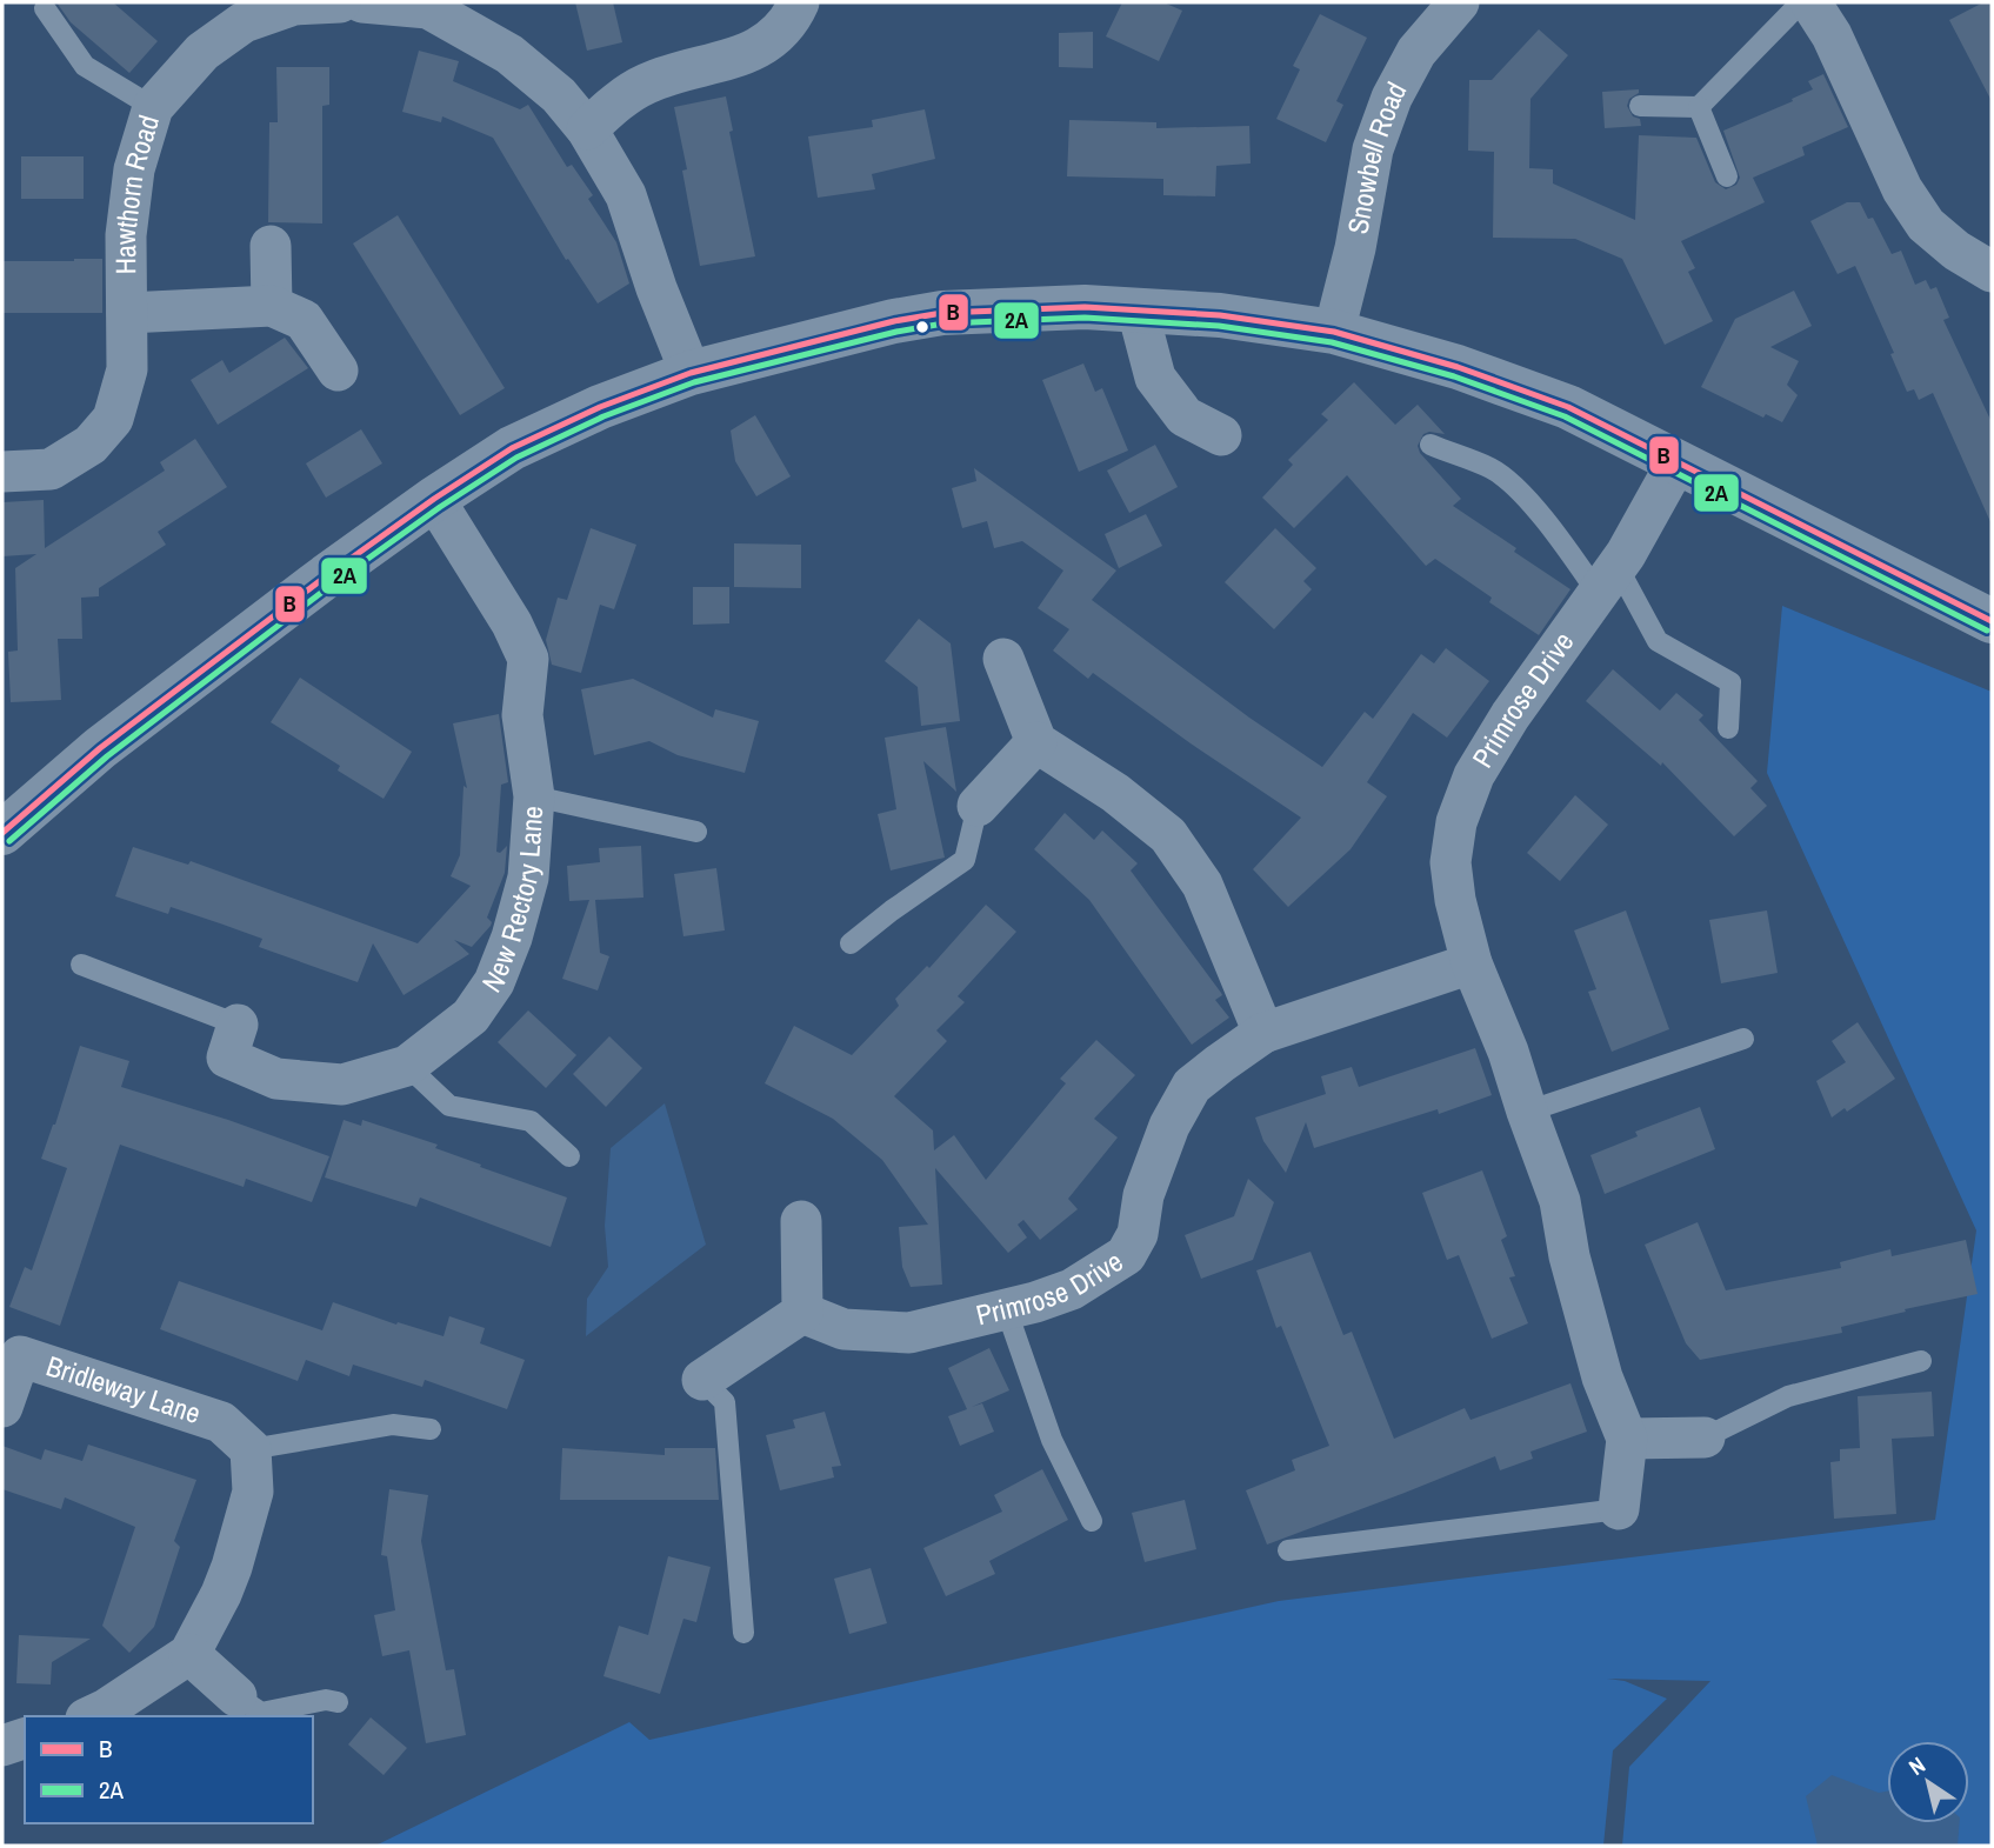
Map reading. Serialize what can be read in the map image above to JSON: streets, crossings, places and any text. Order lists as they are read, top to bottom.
{
  "streets": {
    "street": [
      "Snowbell Road",
      "Hawthorn Road",
      "Primrose Drive",
      "New Rectory Lane",
      "Bridleway Lane"
    ]
  },
  "lines": ["transit line B", "transit line 2A"],
  "legend": ["B", "2A"],
  "north": "top left"
}
